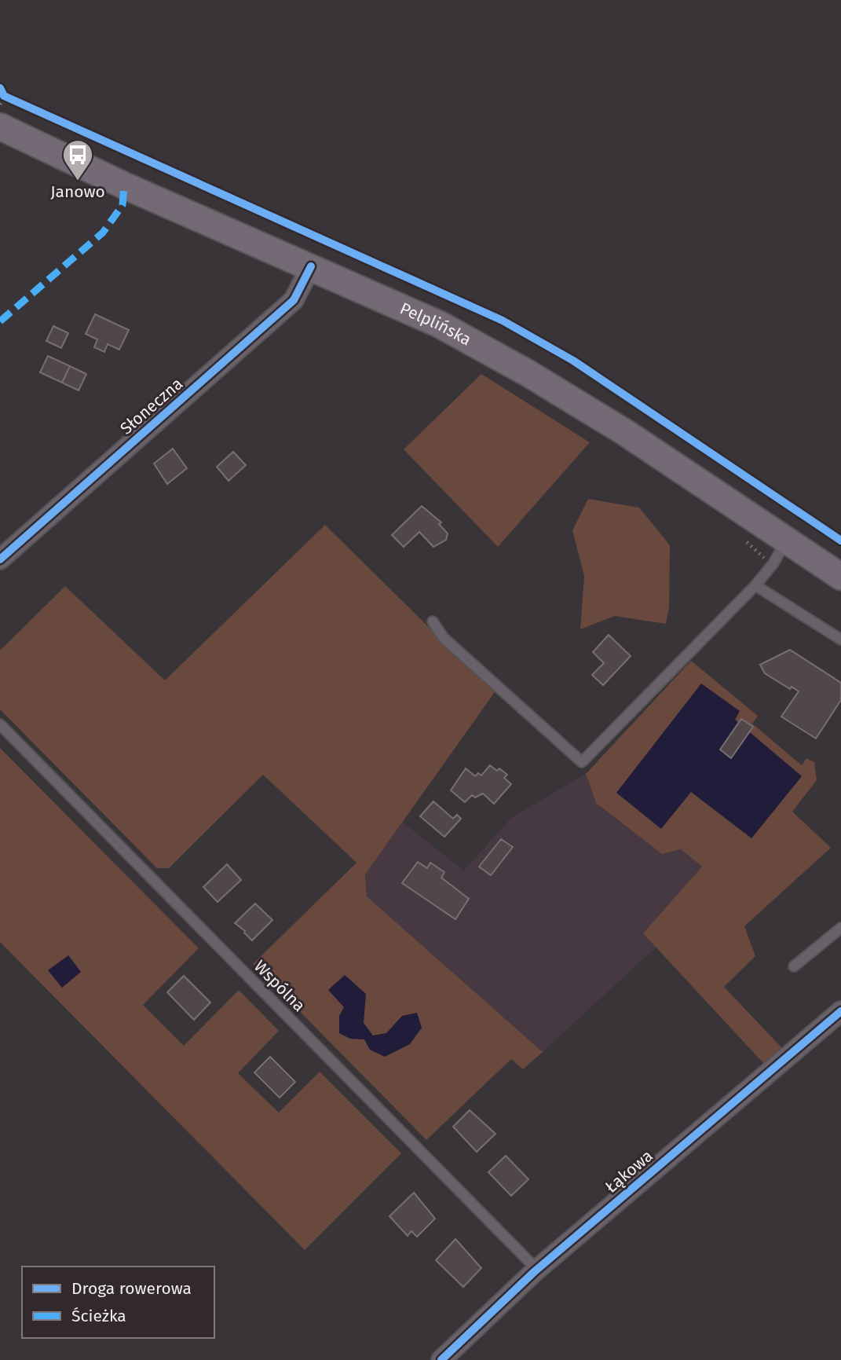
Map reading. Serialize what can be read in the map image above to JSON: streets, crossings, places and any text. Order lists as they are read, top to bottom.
{
  "streets": {
    "main road": ["Pelplińska"],
    "street": ["Słoneczna", "Łąkowa"],
    "lane": ["Wspólna"]
  },
  "crossings": [
    ["Pelplińska", "Słoneczna"],
    ["Wspólna", "Łąkowa"]
  ],
  "places": {
    "bus stop": ["Janowo"]
  },
  "legend": ["Droga rowerowa", "Ścieżka"]
}
